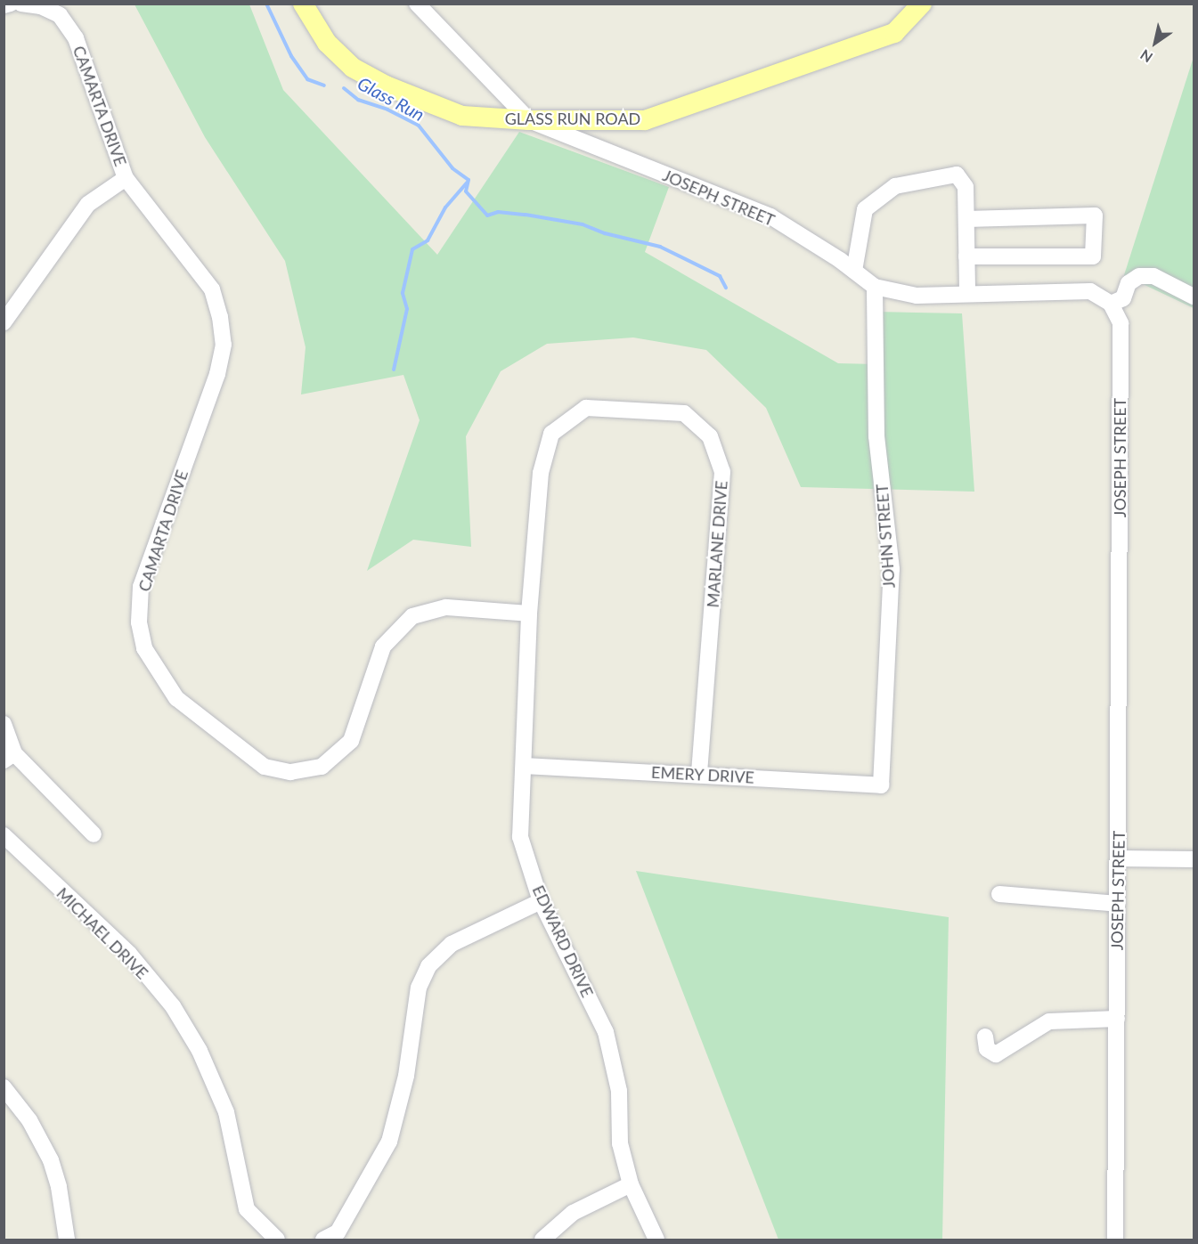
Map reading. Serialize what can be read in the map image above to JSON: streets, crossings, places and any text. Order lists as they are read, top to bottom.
{
  "streets": {
    "main road": ["GLASS RUN ROAD"],
    "street": [
      "CAMARTA DRIVE",
      "JOSEPH STREET",
      "JOHN STREET",
      "MARLANE DRIVE",
      "EMERY DRIVE",
      "MICHAEL DRIVE",
      "EDWARD DRIVE"
    ]
  },
  "crossings": [
    ["CAMARTA DRIVE", "EDWARD DRIVE"],
    ["GLASS RUN ROAD", "JOSEPH STREET"],
    ["JOSEPH STREET", "JOHN STREET"],
    ["JOHN STREET", "EMERY DRIVE"],
    ["MARLANE DRIVE", "EMERY DRIVE"],
    ["MARLANE DRIVE", "EDWARD DRIVE"],
    ["EMERY DRIVE", "EDWARD DRIVE"]
  ],
  "water": ["Glass Run"],
  "north": "bottom left"
}
